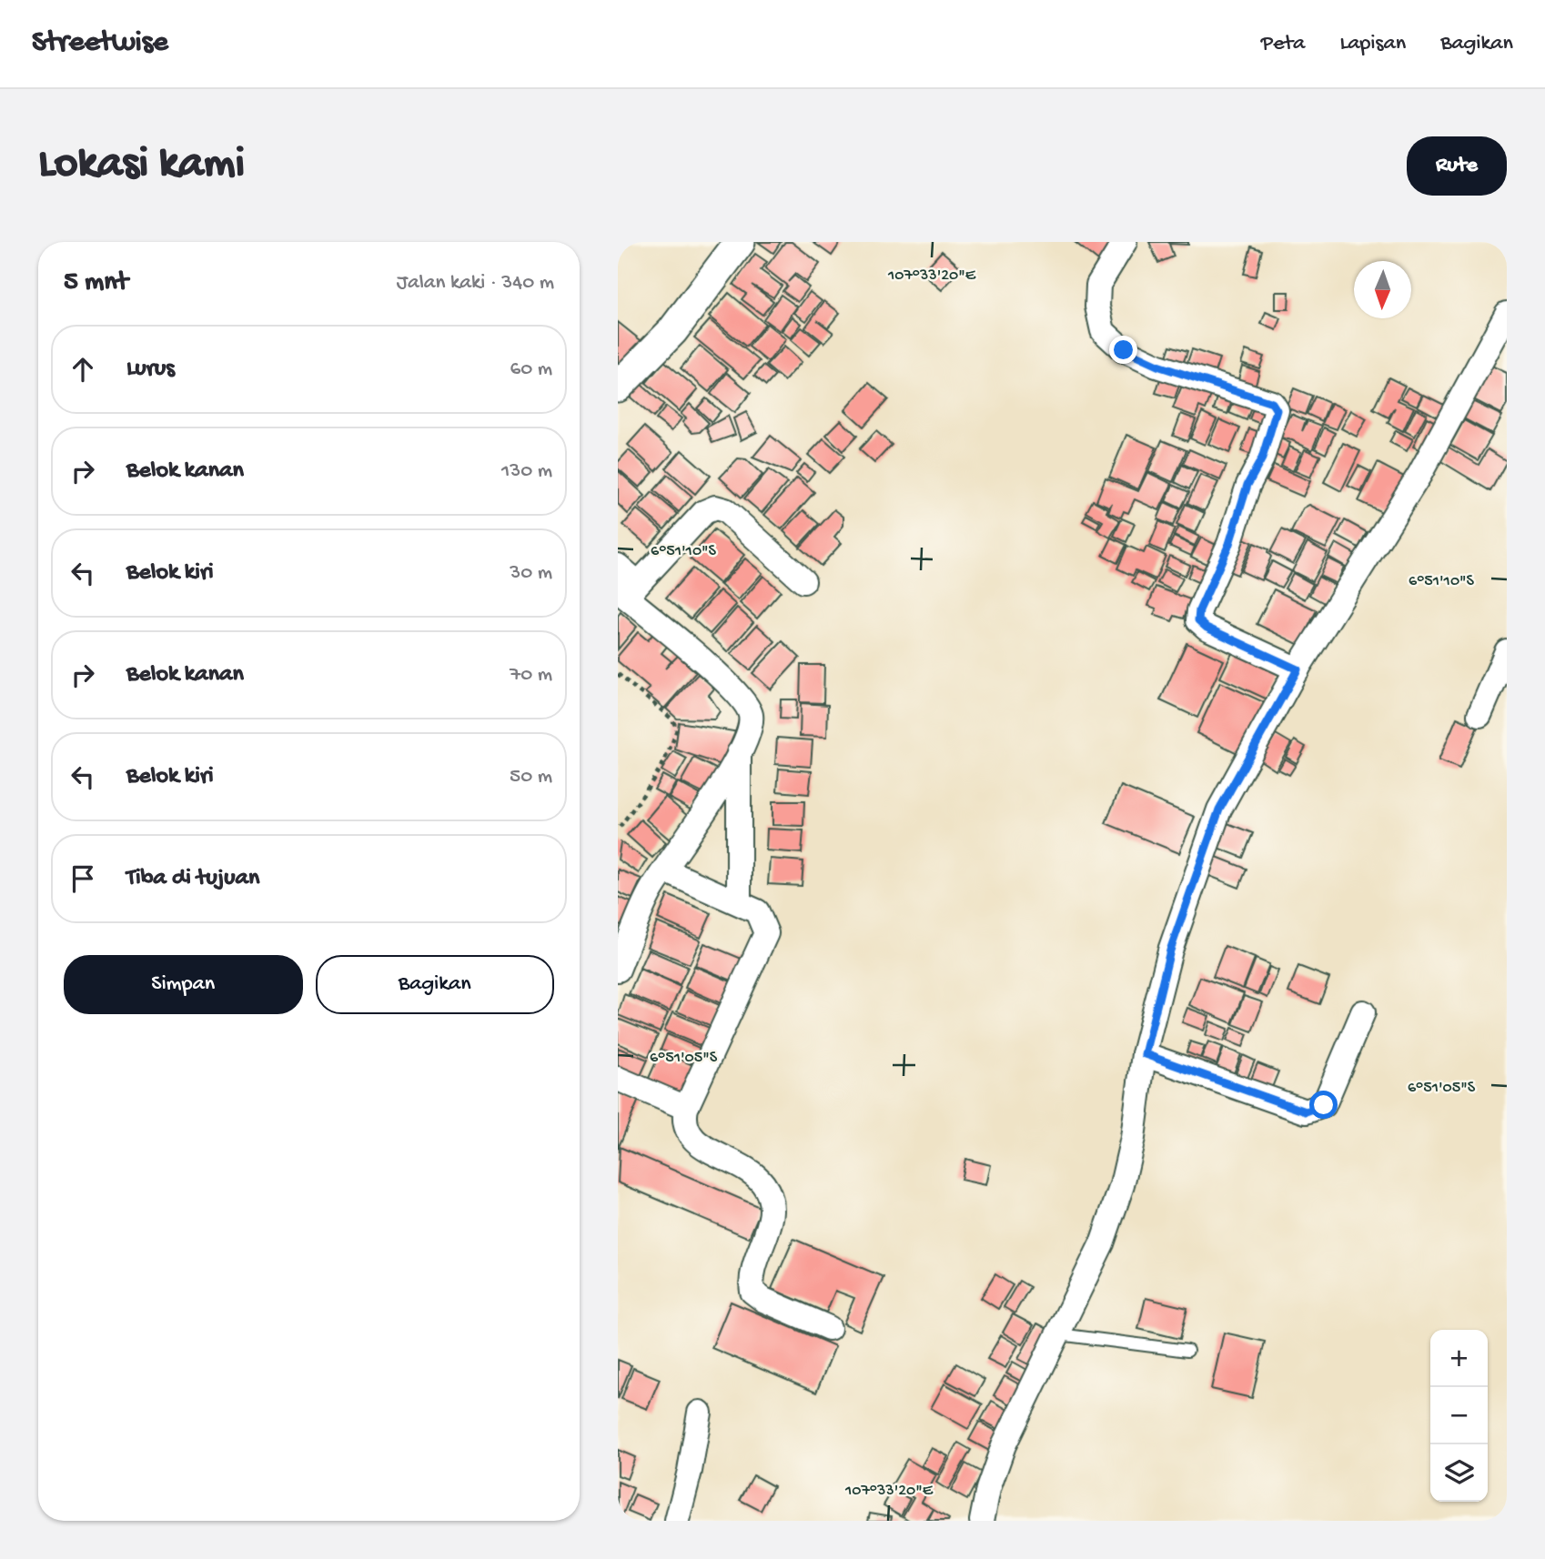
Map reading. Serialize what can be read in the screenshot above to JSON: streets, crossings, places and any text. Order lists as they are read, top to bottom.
{
  "north": "bottom",
  "page": {
    "header": "Streetwise",
    "nav": ["Peta", "Lapisan", "Bagikan"],
    "buttons": [
      "Rute",
      ["Simpan", "Bagikan"]
    ],
    "title": "Lokasi kami",
    "heading": ["5 mnt", "Jalan kaki · 340 m"],
    "list": [
      ["Lurus", "60 m"],
      ["Belok kanan", "130 m"],
      ["Belok kiri", "30 m"],
      ["Belok kanan", "70 m"],
      ["Belok kiri", "50 m"],
      "Tiba di tujuan"
    ],
    "map_buttons": ["+", "−"]
  },
  "coordinates": ["107°33'20\"E", "6°51'10\"S", "6°51'05\"S"]
}
